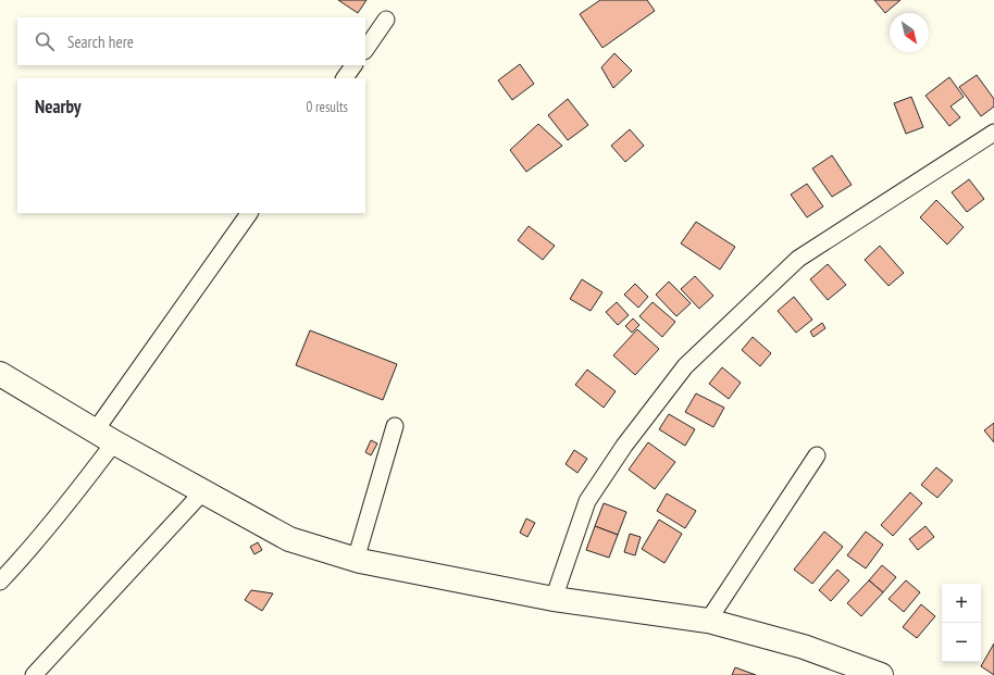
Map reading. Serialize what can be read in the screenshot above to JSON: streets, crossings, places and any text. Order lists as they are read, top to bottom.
{
  "north": "bottom right",
  "page": {
    "search": "Search here",
    "heading": ["Nearby", "0 results"],
    "map_buttons": ["+", "−"]
  }
}
